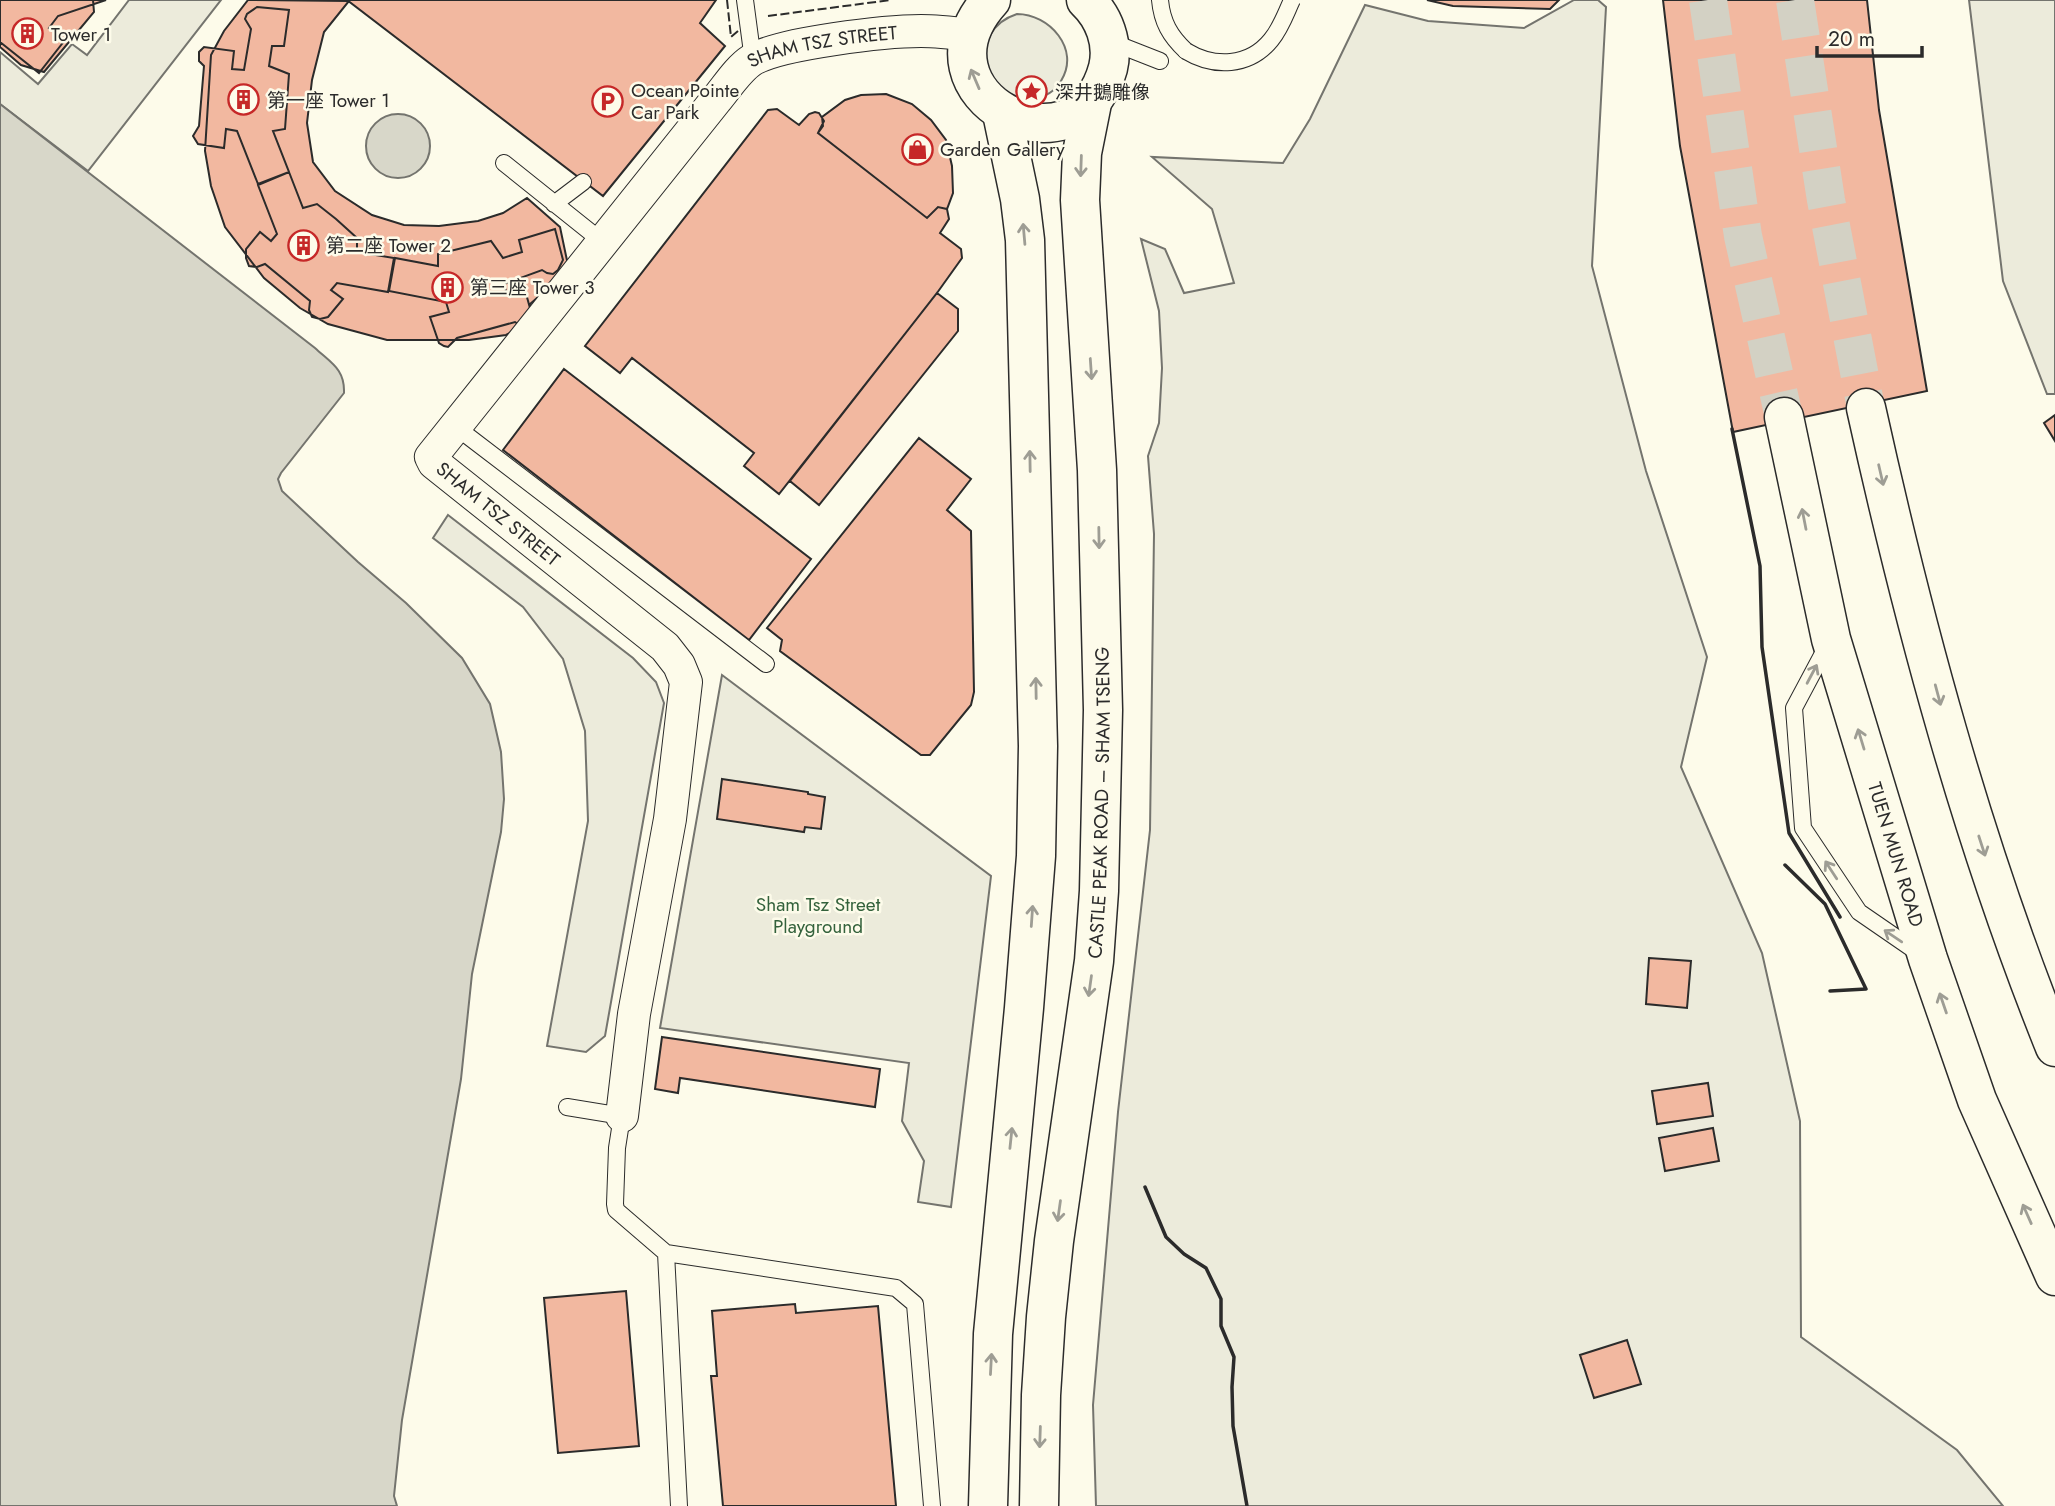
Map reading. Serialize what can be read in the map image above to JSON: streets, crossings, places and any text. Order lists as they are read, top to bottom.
{
  "streets": {
    "main road": ["CASTLE PEAK ROAD – SHAM TSENG", "TUEN MUN ROAD"],
    "street": ["SHAM TSZ STREET"]
  },
  "parks": ["Sham Tsz Street Playground"],
  "places": {
    "building": [
      "Tower 1",
      "第一座 Tower 1",
      "第二座 Tower 2",
      "第三座 Tower 3"
    ],
    "place": ["深井鵝雕像"],
    "parking": ["Ocean Pointe Car Park"],
    "shop": ["Garden Gallery"]
  },
  "scale_bar": "20 m"
}
